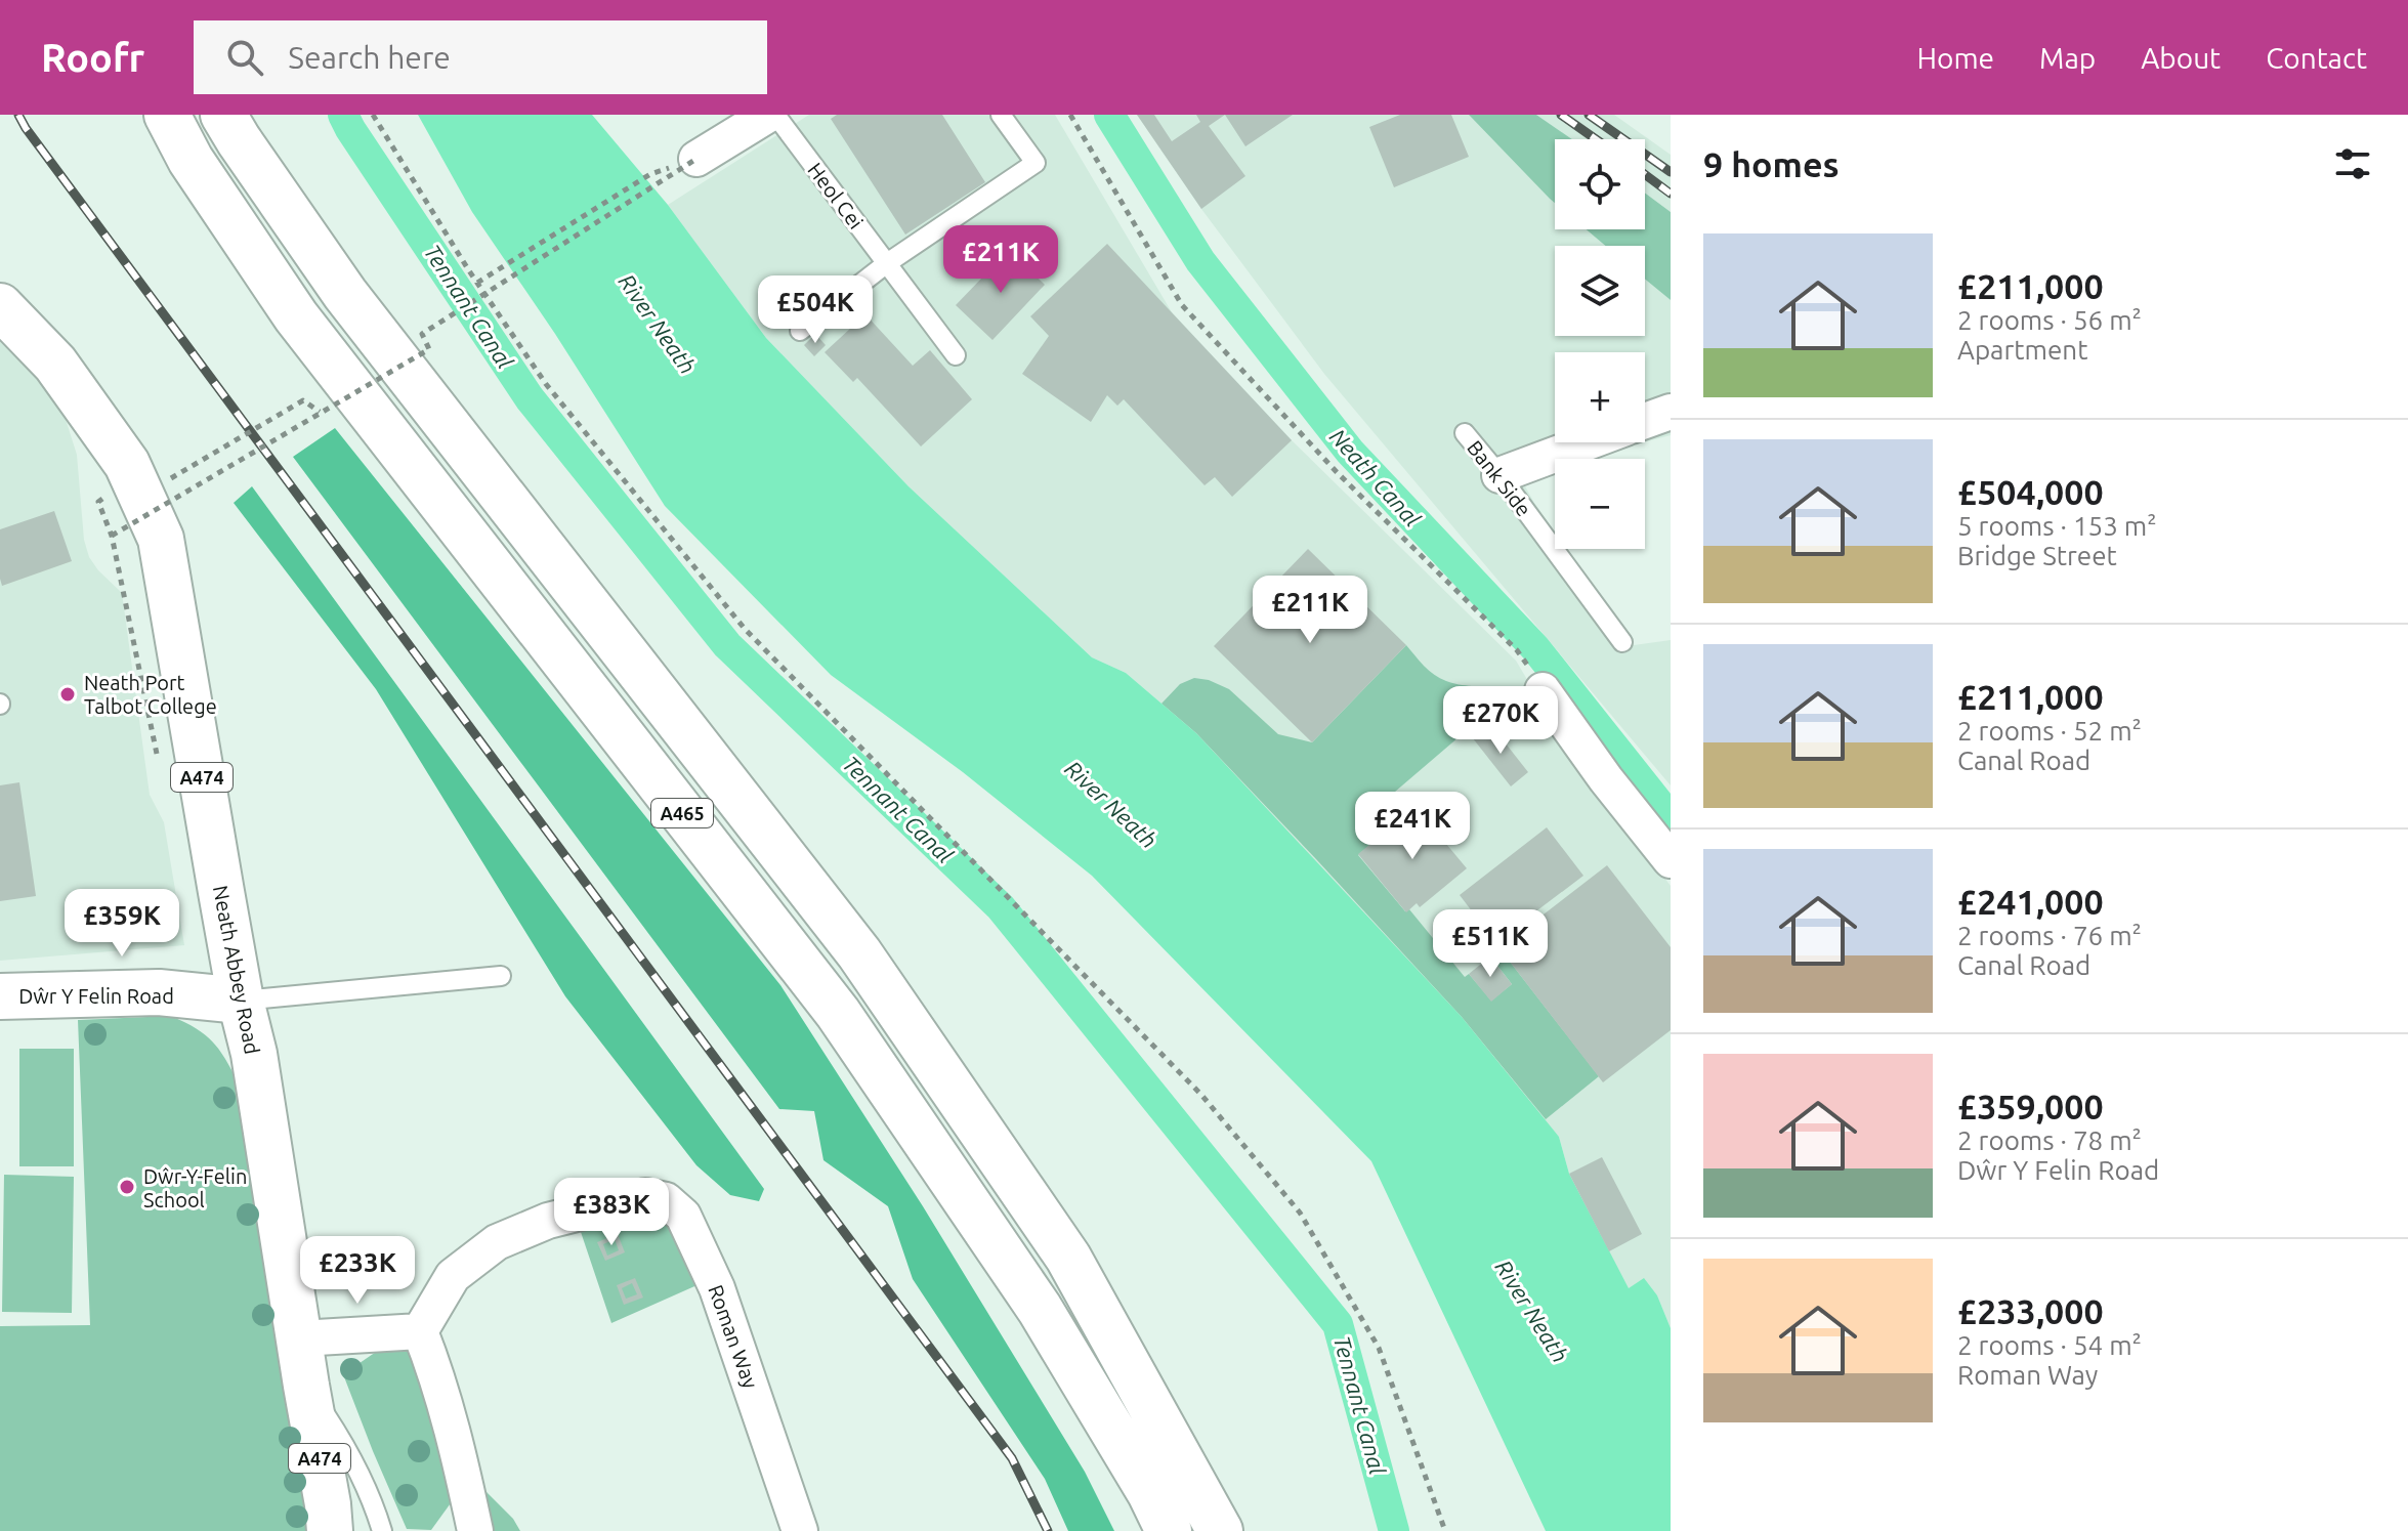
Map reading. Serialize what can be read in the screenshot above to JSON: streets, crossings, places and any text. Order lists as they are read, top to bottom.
{
  "streets": {
    "main road": [
      "A474",
      "A465",
      "Neath Abbey Road",
      "Dŵr Y Felin Road"
    ],
    "street": ["Roman Way"],
    "lane": ["Heol Cei", "Bank Side"]
  },
  "crossings": [
    ["Neath Abbey Road", "Dŵr Y Felin Road"]
  ],
  "water": ["Tennant Canal", "River Neath", "Neath Canal"],
  "places": ["Neath Port Talbot College", "Dŵr-Y-Felin School"],
  "page": {
    "header": "Roofr",
    "search": "Search here",
    "nav": [
      "Home",
      "Map",
      "About",
      "Contact"
    ],
    "heading": "9 homes",
    "map_buttons": ["+", "−"],
    "list": [
      {
        "name": "£211,000",
        "note": "2 rooms · 56 m² · Apartment"
      },
      {
        "name": "£504,000",
        "note": "5 rooms · 153 m² · Bridge Street"
      },
      {
        "name": "£211,000",
        "note": "2 rooms · 52 m² · Canal Road"
      },
      {
        "name": "£241,000",
        "note": "2 rooms · 76 m² · Canal Road"
      },
      {
        "name": "£359,000",
        "note": "2 rooms · 78 m² · Dŵr Y Felin Road"
      },
      {
        "name": "£233,000",
        "note": "2 rooms · 54 m² · Roman Way"
      }
    ],
    "price": [
      "£211K",
      "£504K",
      "£211K",
      "£270K",
      "£241K",
      "£359K",
      "£511K",
      "£383K",
      "£233K"
    ]
  }
}
